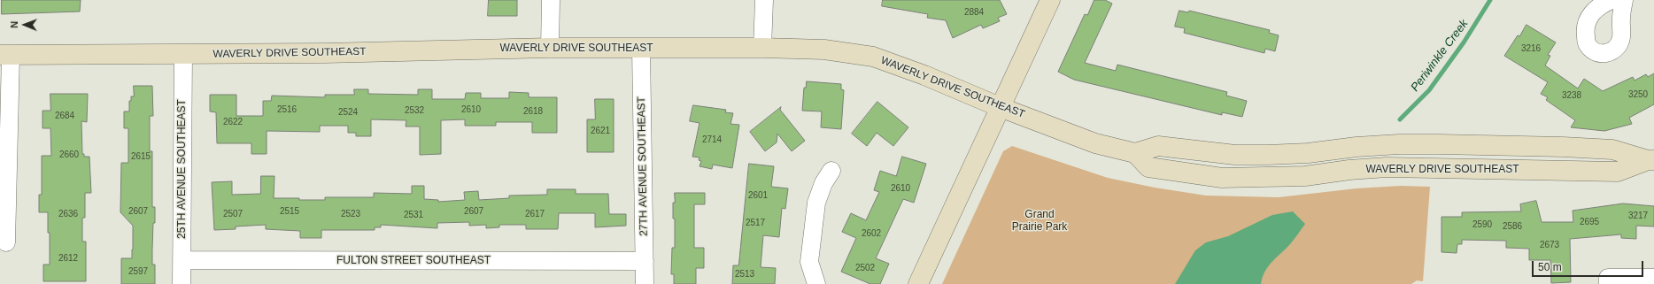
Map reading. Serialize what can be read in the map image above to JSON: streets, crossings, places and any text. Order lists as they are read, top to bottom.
{
  "streets": {
    "main road": ["WAVERLY DRIVE SOUTHEAST"],
    "street": ["27TH AVENUE SOUTHEAST", "25TH AVENUE SOUTHEAST", "FULTON STREET SOUTHEAST"]
  },
  "crossings": [
    ["WAVERLY DRIVE SOUTHEAST", "27TH AVENUE SOUTHEAST"],
    ["WAVERLY DRIVE SOUTHEAST", "25TH AVENUE SOUTHEAST"],
    ["27TH AVENUE SOUTHEAST", "FULTON STREET SOUTHEAST"],
    ["25TH AVENUE SOUTHEAST", "FULTON STREET SOUTHEAST"]
  ],
  "water": ["Periwinkle Creek"],
  "parks": ["Grand Prairie Park"],
  "house_numbers": [
    "2884",
    "3216",
    "3250",
    "3238",
    "2516",
    "2610",
    "2532",
    "2618",
    "2524",
    "2684",
    "2622",
    "2621",
    "2714",
    "2660",
    "2615",
    "2610",
    "2601",
    "2607",
    "2515",
    "2607",
    "2636",
    "2507",
    "2523",
    "2617",
    "2531",
    "3217",
    "2695",
    "2517",
    "2590",
    "2586",
    "2602",
    "2673",
    "2612",
    "2502",
    "2597",
    "2513"
  ],
  "scale_bar": "50 m",
  "north": "left"
}
